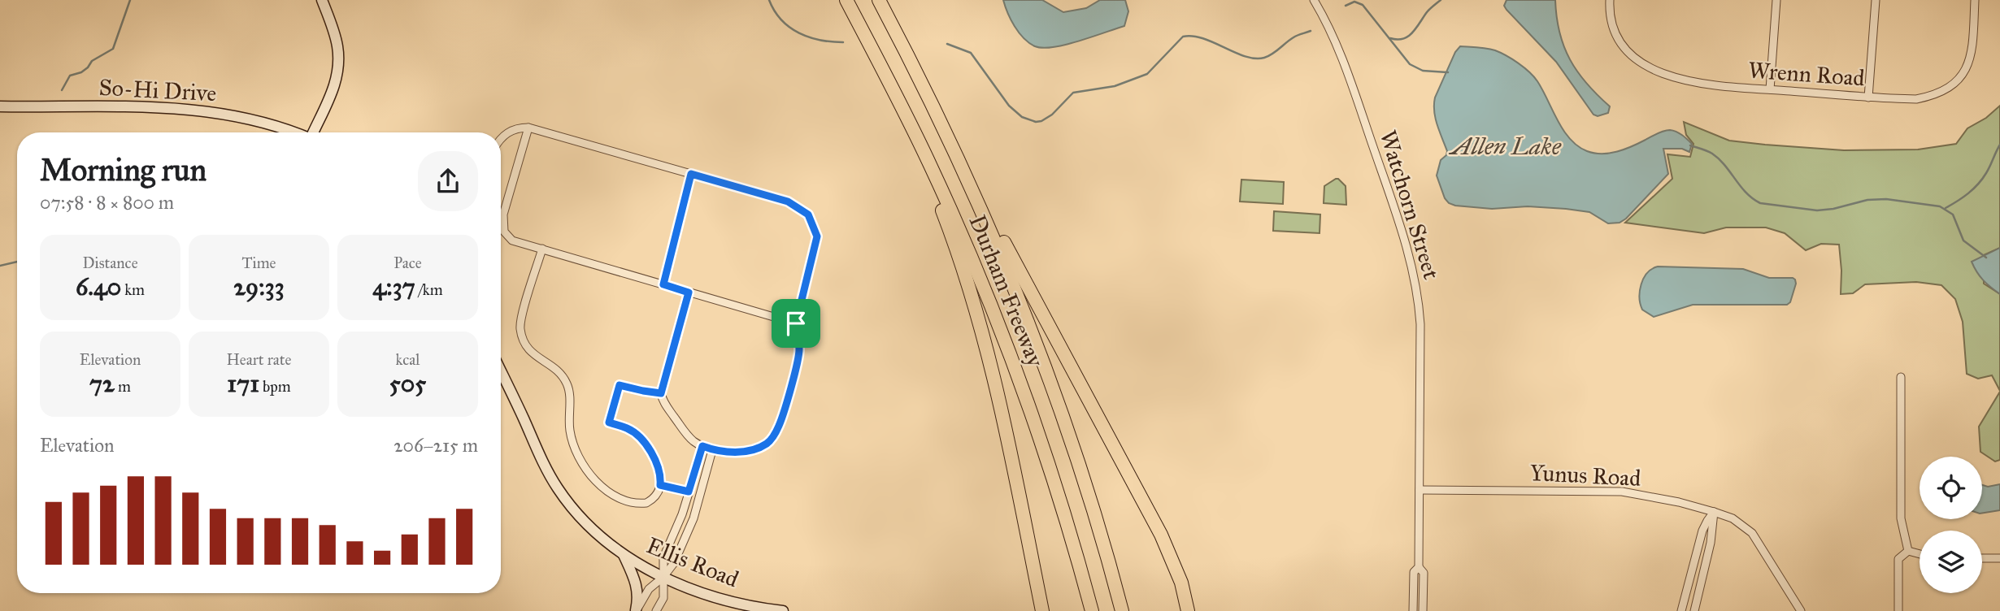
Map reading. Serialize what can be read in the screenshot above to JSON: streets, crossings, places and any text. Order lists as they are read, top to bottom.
{
  "streets": {
    "highway": ["Durham Freeway"],
    "main road": ["So-Hi Drive", "Ellis Road"],
    "street": ["Wrenn Road", "Watchorn Street", "Yunus Road"]
  },
  "crossings": [
    ["Watchorn Street", "Yunus Road"]
  ],
  "water": ["Allen Lake"],
  "page": {
    "heading": ["Morning run", "07:58 · 8 × 800 m"],
    "stats": [
      ["Distance", "6.40 km"],
      ["Time", "29:33"],
      ["Pace", "4:37 /km"],
      ["Elevation", "72 m"],
      ["Heart rate", "171 bpm"],
      ["kcal", "505"]
    ],
    "chart": ["Elevation", "206–215 m"]
  }
}
